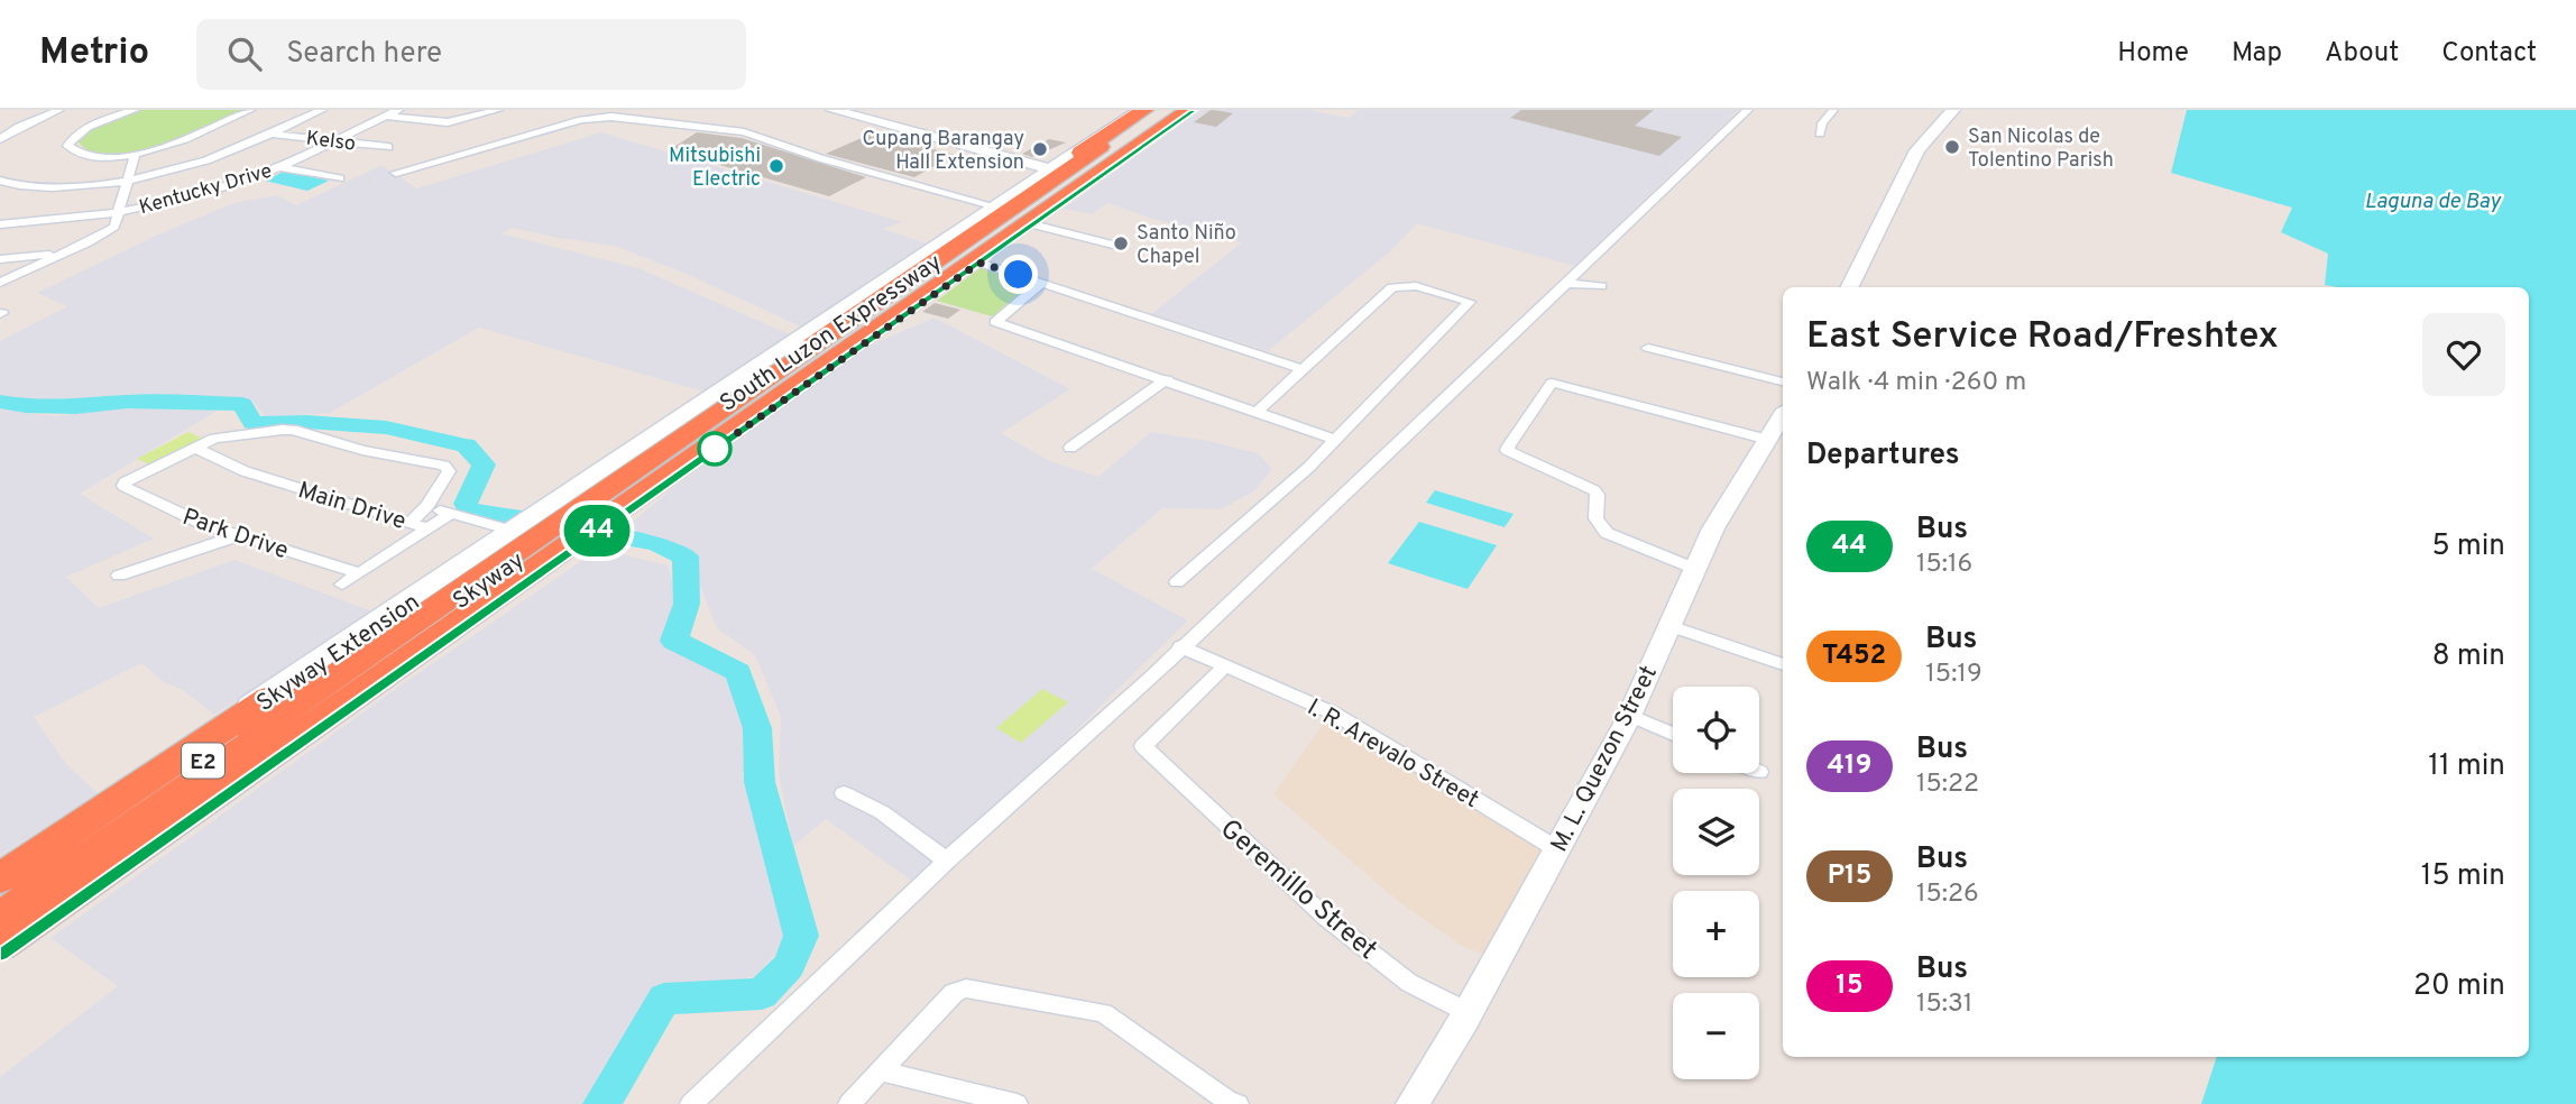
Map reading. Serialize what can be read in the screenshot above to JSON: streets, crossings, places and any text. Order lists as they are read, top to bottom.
{
  "streets": {
    "highway": [
      "South Luzon Expressway",
      "Skyway",
      "Skyway Extension",
      "E2"
    ],
    "main road": ["M. L. Quezon Street"],
    "street": [
      "Kelso",
      "Kentucky Drive",
      "Main Drive",
      "Park Drive",
      "I. R. Arevalo Street",
      "Geremillo Street"
    ]
  },
  "crossings": [
    ["Kelso", "Kentucky Drive"],
    ["Main Drive", "Park Drive"],
    ["I. R. Arevalo Street", "M. L. Quezon Street"],
    ["I. R. Arevalo Street", "Geremillo Street"],
    ["M. L. Quezon Street", "Geremillo Street"]
  ],
  "water": ["Laguna de Bay"],
  "places": [
    "San Nicolas de Tolentino Parish",
    "Cupang Barangay Hall Extension",
    "Mitsubishi Electric",
    "Santo Niño Chapel"
  ],
  "lines": ["bus line 44"],
  "page": {
    "header": "Metrio",
    "search": "Search here",
    "nav": [
      "Home",
      "Map",
      "About",
      "Contact"
    ],
    "on_map": "44",
    "heading": [
      ["East Service Road/Freshtex", "Walk · 4 min · 260 m"],
      "Departures"
    ],
    "list": [
      {
        "mark": "44",
        "name": "Bus",
        "note": "15:16",
        "value": "5 min"
      },
      {
        "mark": "T452",
        "name": "Bus",
        "note": "15:19",
        "value": "8 min"
      },
      {
        "mark": "419",
        "name": "Bus",
        "note": "15:22",
        "value": "11 min"
      },
      {
        "mark": "P15",
        "name": "Bus",
        "note": "15:26",
        "value": "15 min"
      },
      {
        "mark": "15",
        "name": "Bus",
        "note": "15:31",
        "value": "20 min"
      }
    ],
    "map_buttons": ["+", "−"]
  }
}
